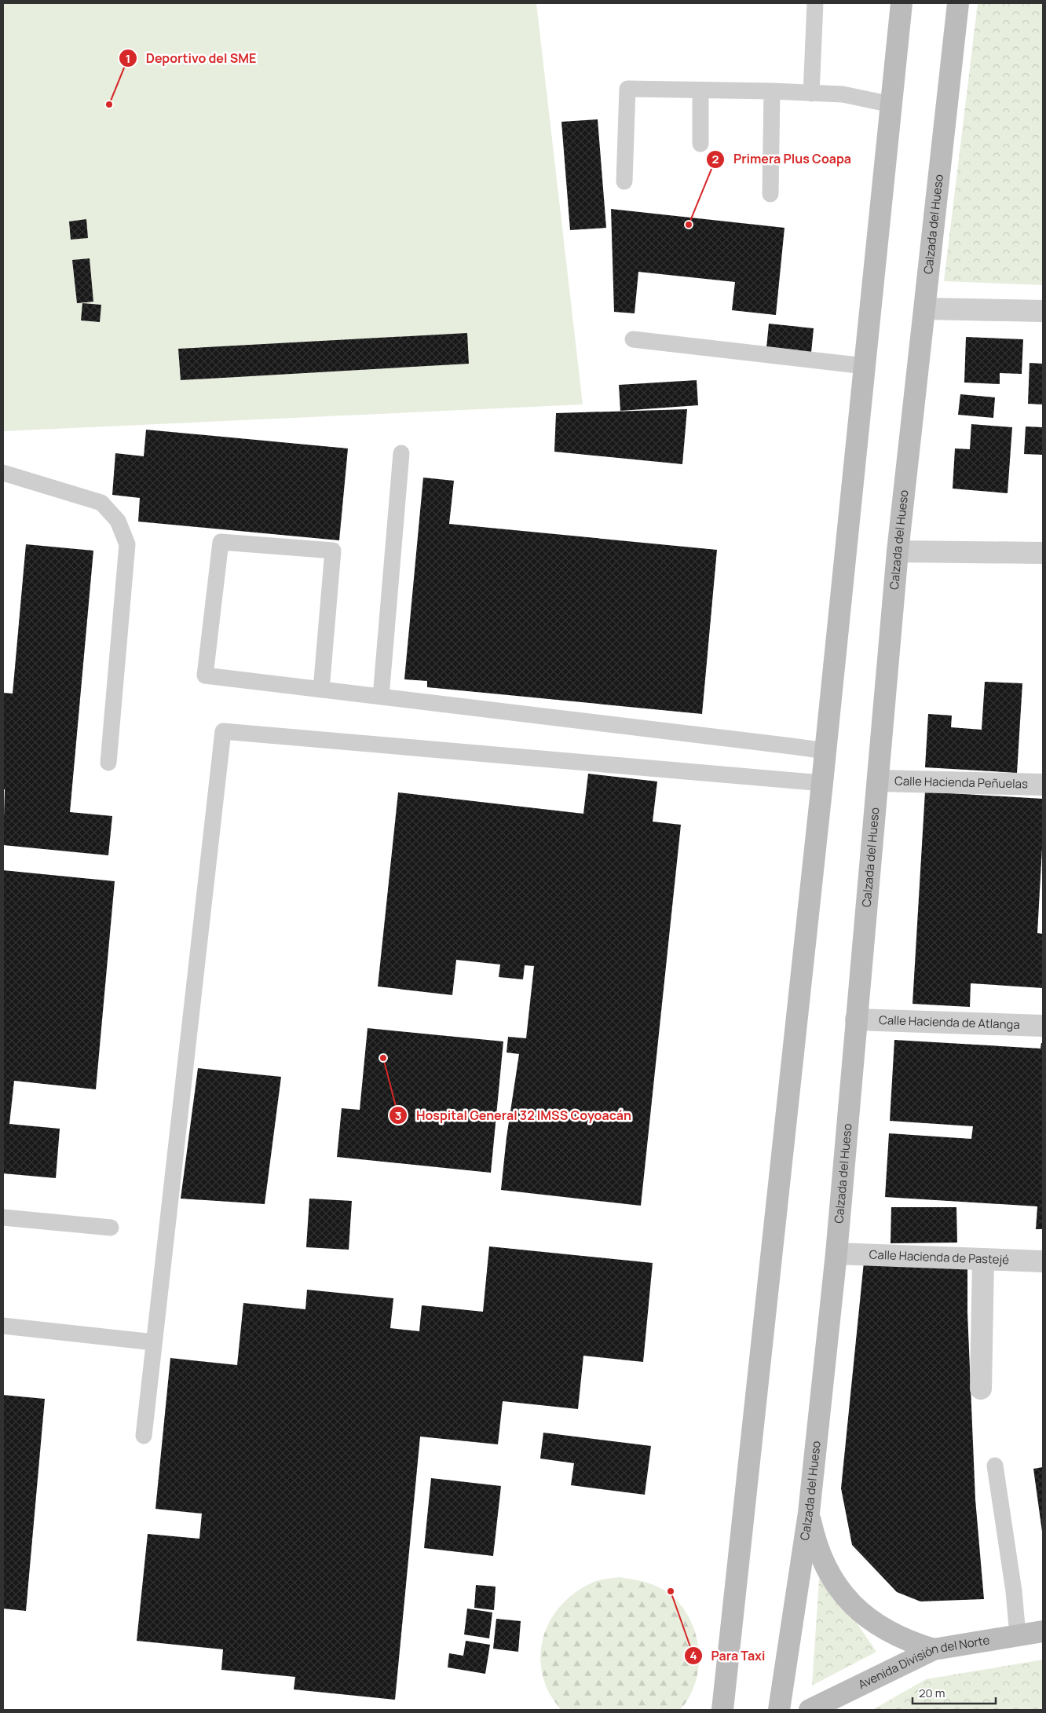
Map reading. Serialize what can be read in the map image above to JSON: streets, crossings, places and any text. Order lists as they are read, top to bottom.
{
  "streets": {
    "main road": ["Calzada del Hueso", "Avenida División del Norte"],
    "street": ["Calle Hacienda Peñuelas", "Calle Hacienda de Atlanga", "Calle Hacienda de Pastejé"]
  },
  "crossings": [
    ["Calzada del Hueso", "Calle Hacienda Peñuelas"],
    ["Calzada del Hueso", "Calle Hacienda de Atlanga"],
    ["Calzada del Hueso", "Calle Hacienda de Pastejé"]
  ],
  "places": [
    "Deportivo del SME",
    "Primera Plus Coapa",
    "Hospital General 32 IMSS Coyoacán",
    "Para Taxi"
  ],
  "scale_bar": "20 m"
}
